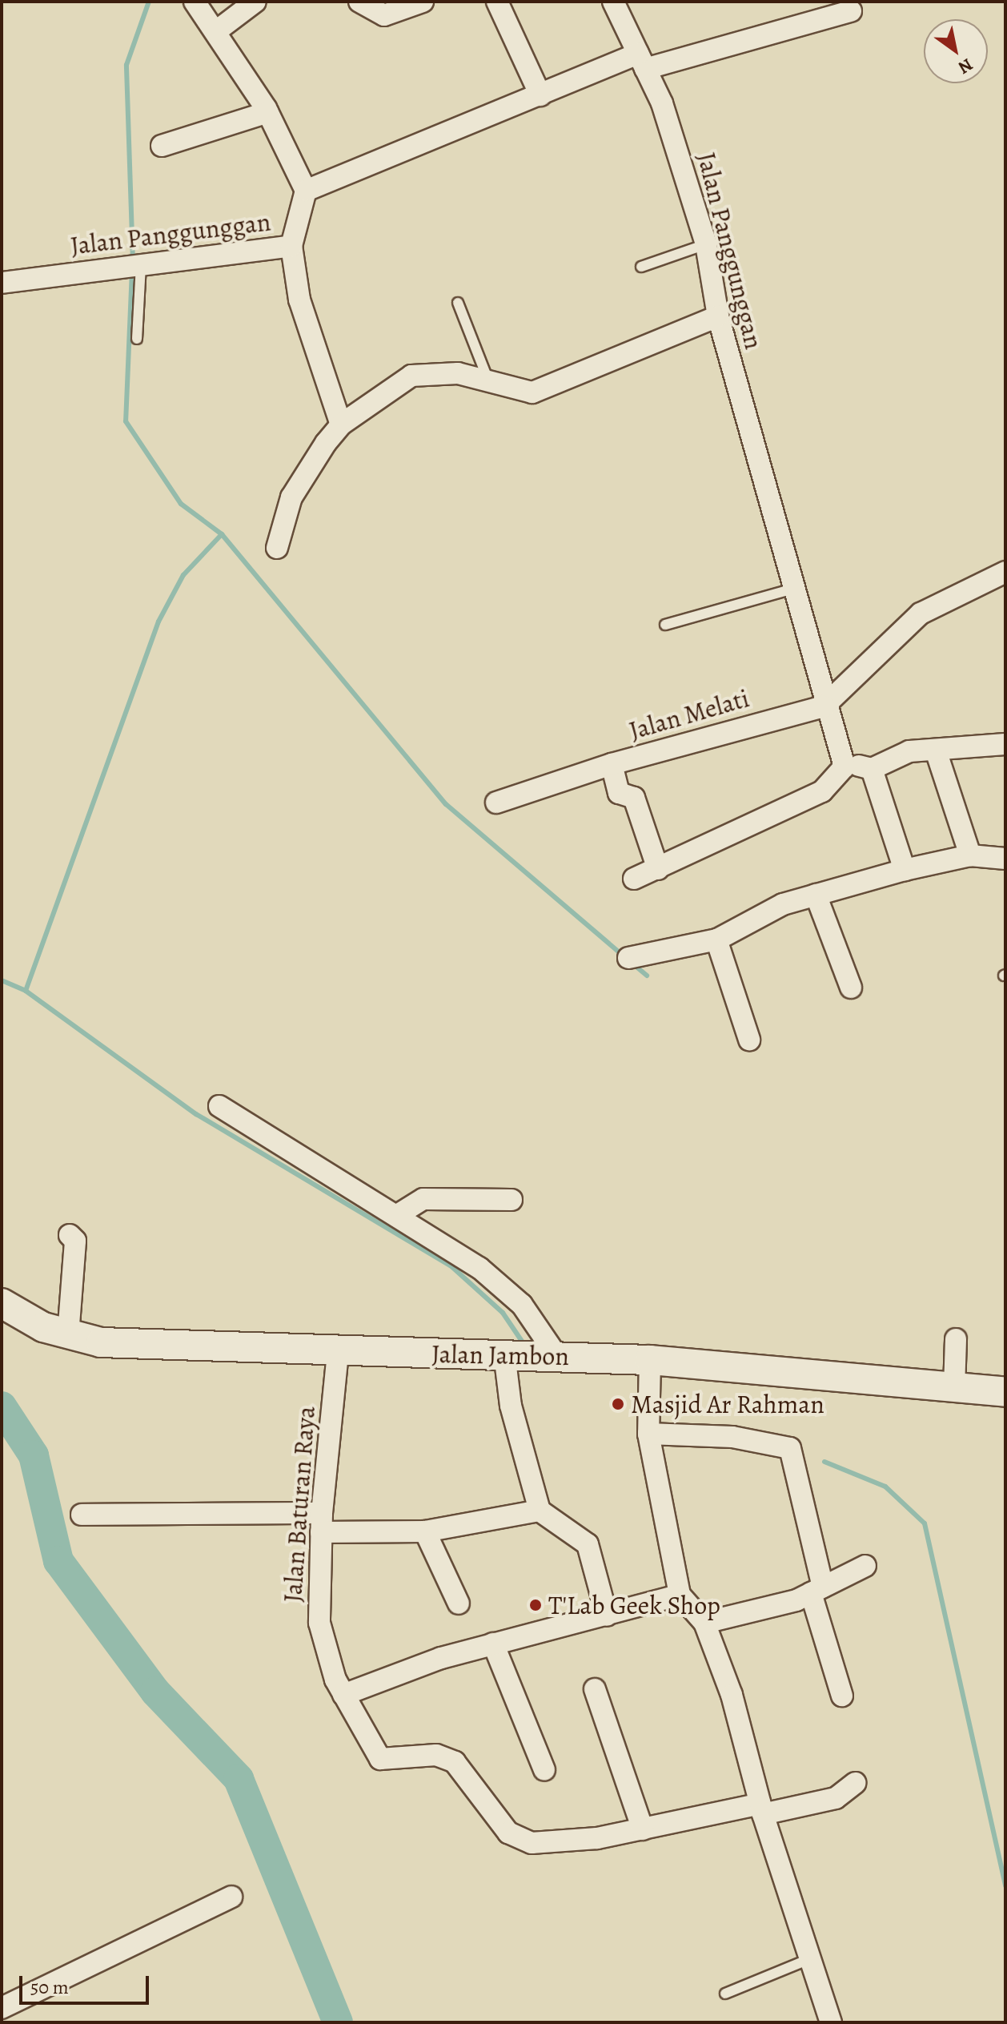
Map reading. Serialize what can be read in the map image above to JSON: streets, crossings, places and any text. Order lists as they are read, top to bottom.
{
  "streets": {
    "main road": ["Jalan Jambon"],
    "street": ["Jalan Panggunggan", "Jalan Melati", "Jalan Baturan Raya"]
  },
  "crossings": [
    ["Jalan Panggunggan", "Jalan Melati"],
    ["Jalan Jambon", "Jalan Baturan Raya"]
  ],
  "places": ["Masjid Ar Rahman", "T'Lab Geek Shop"],
  "scale_bar": "50 m",
  "north": "bottom right"
}
